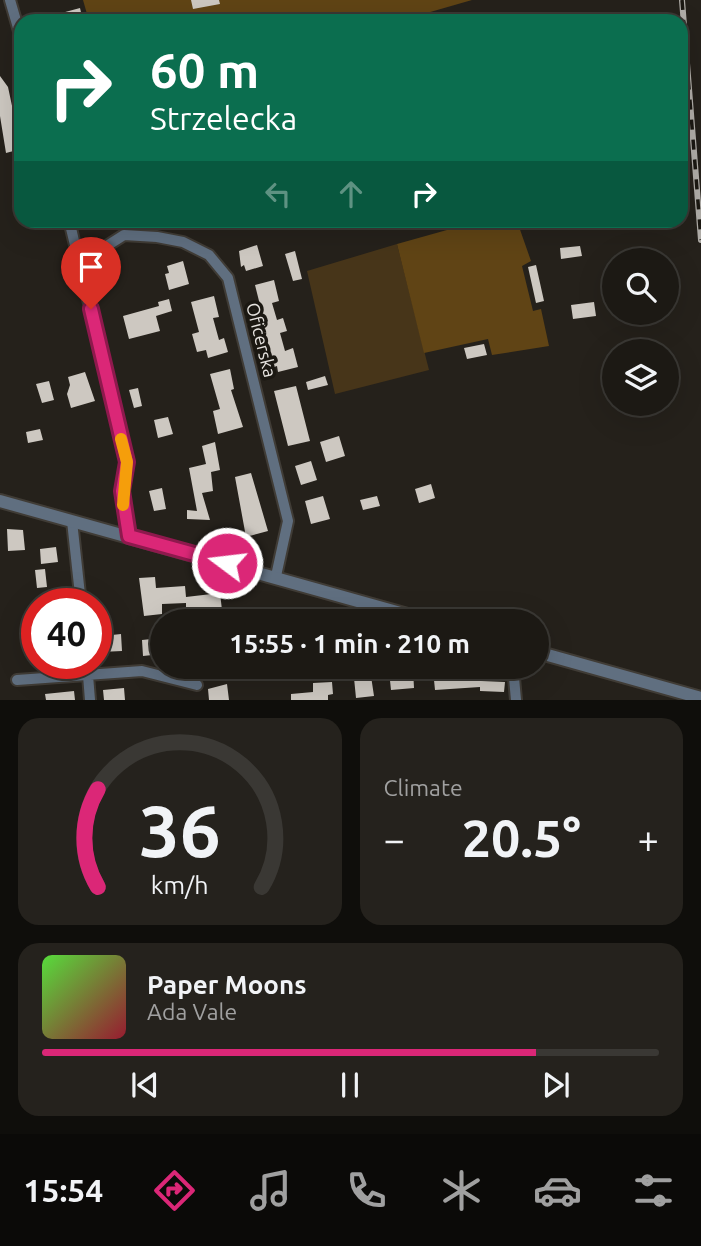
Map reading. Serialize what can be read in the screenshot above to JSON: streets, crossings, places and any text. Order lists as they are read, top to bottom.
{
  "streets": {
    "street": ["Oficerska"]
  },
  "page": {
    "turn": ["60 m", "Strzelecka"],
    "limit": "40",
    "trip": "15:55 · 1 min · 210 m",
    "tile": "Climate",
    "heat": ["−", "20.5°", "+"],
    "song": ["Paper Moons", "Ada Vale"],
    "tabs": "15:54",
    "gauge": ["36", "km/h"]
  }
}
